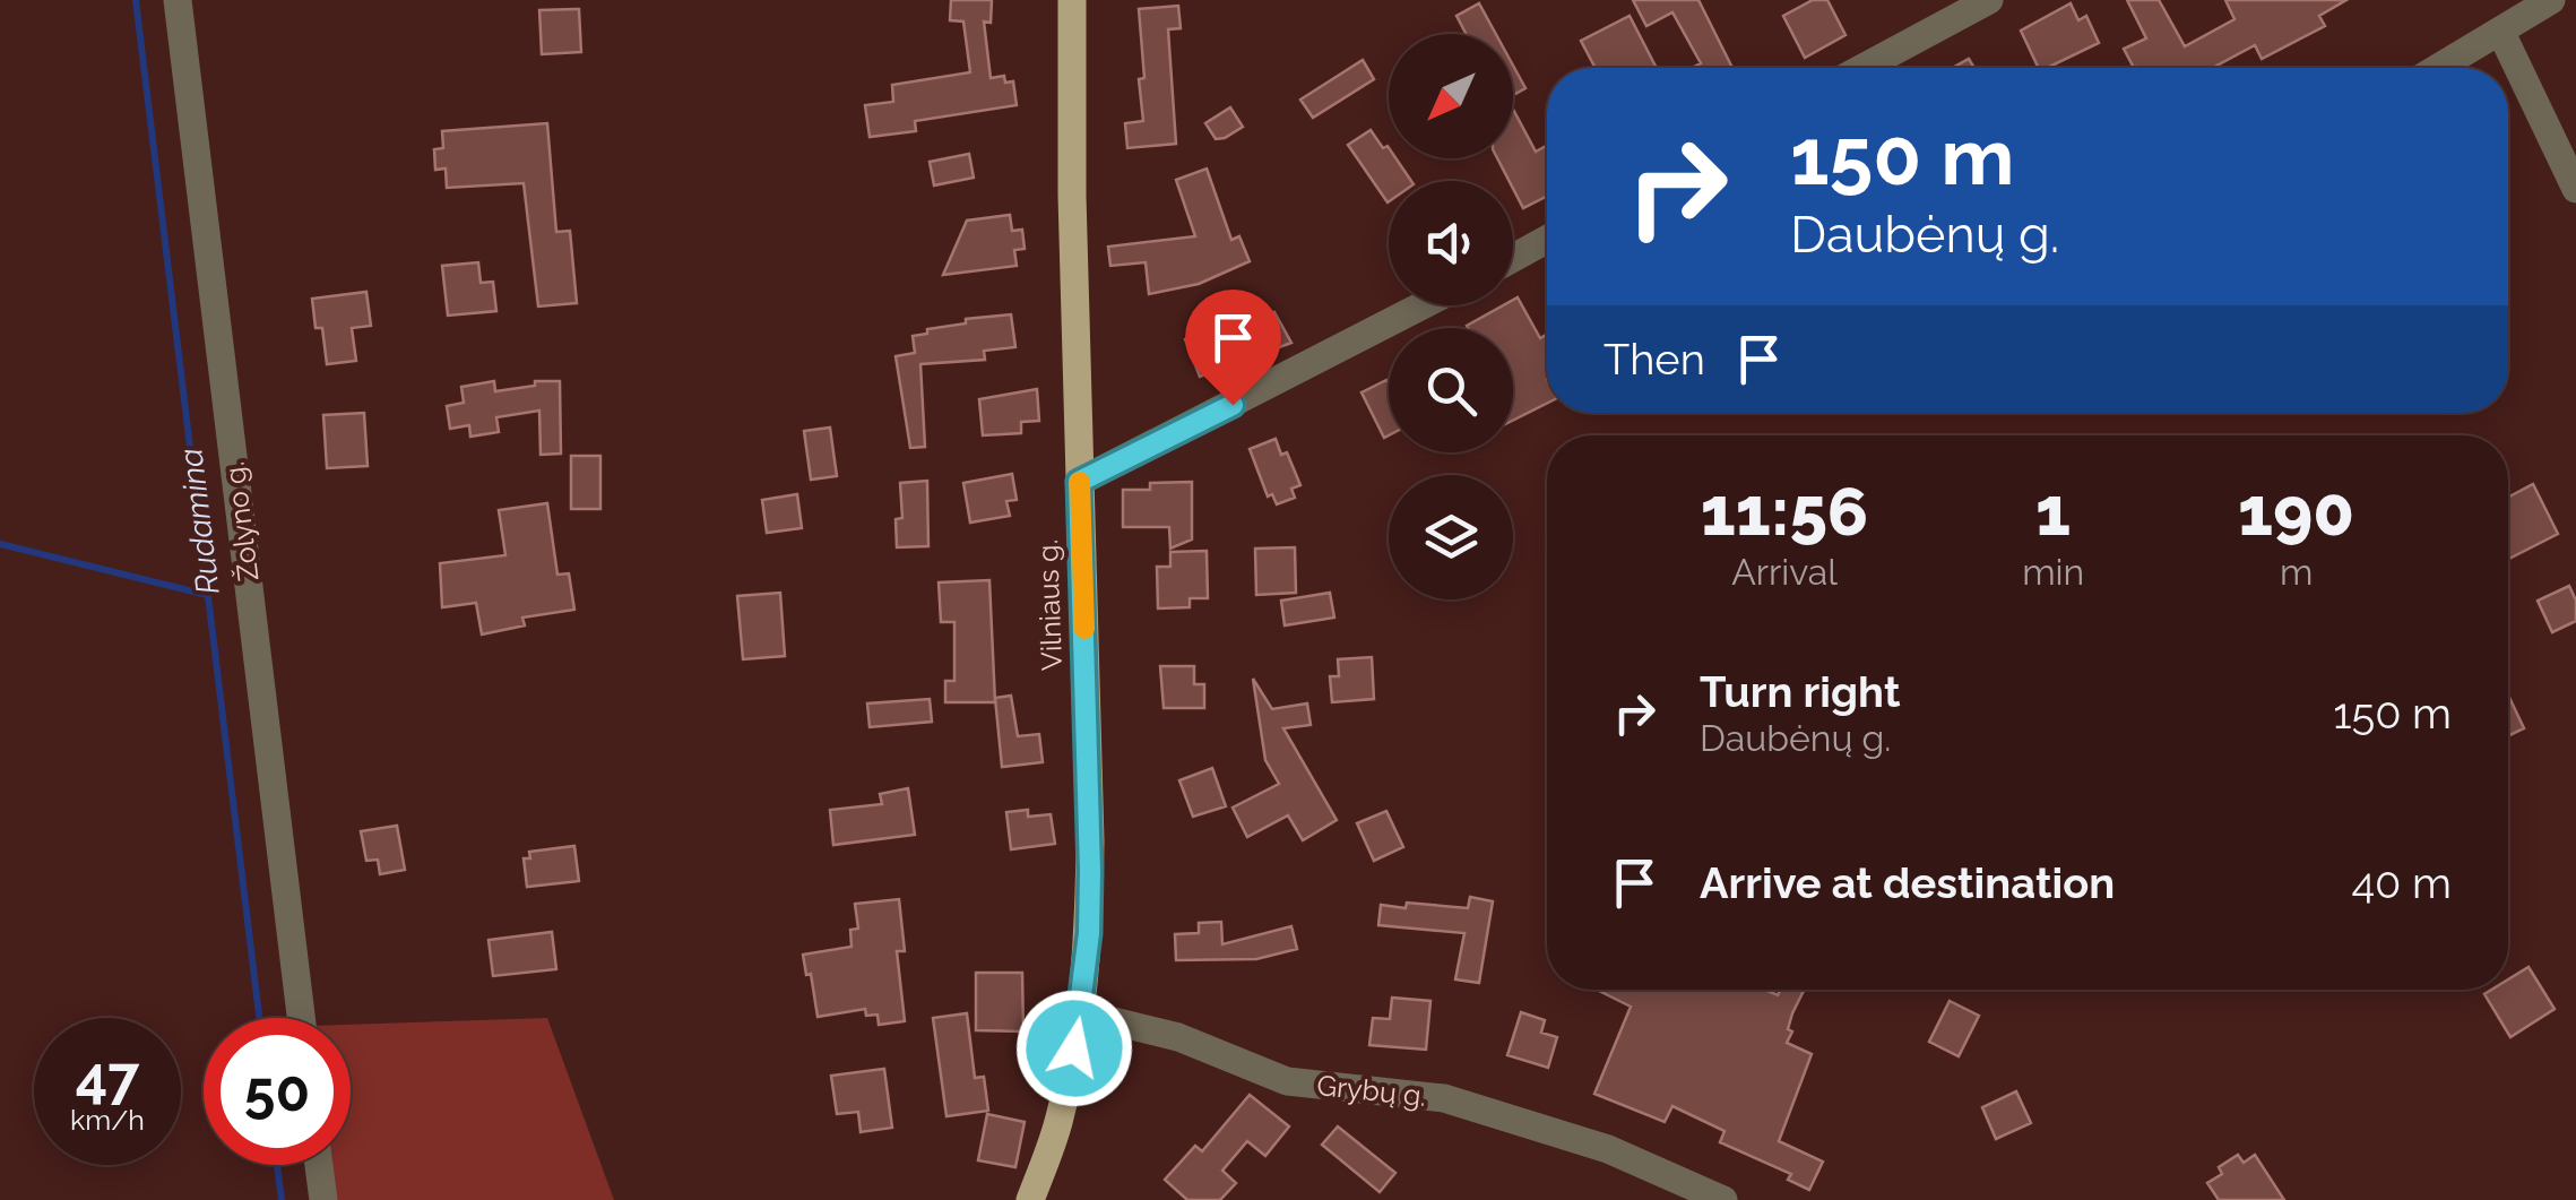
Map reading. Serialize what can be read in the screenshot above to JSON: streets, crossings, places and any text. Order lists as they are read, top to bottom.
{
  "streets": {
    "main road": ["Vilniaus g."],
    "street": ["Žolyno g.", "Grybų g."]
  },
  "crossings": [
    ["Vilniaus g.", "Grybų g."]
  ],
  "water": ["Rudamina"],
  "north": "bottom left",
  "page": {
    "turn": ["150 m", "Daubėnų g."],
    "then": "Then",
    "eta": [
      "11:56",
      "Arrival",
      "1",
      "min",
      "190",
      "m"
    ],
    "list": [
      {
        "name": "Turn right",
        "note": "Daubėnų g.",
        "value": "150 m"
      },
      {
        "name": "Arrive at destination",
        "value": "40 m"
      }
    ],
    "speed": "47 km/h",
    "limit": "50"
  }
}
